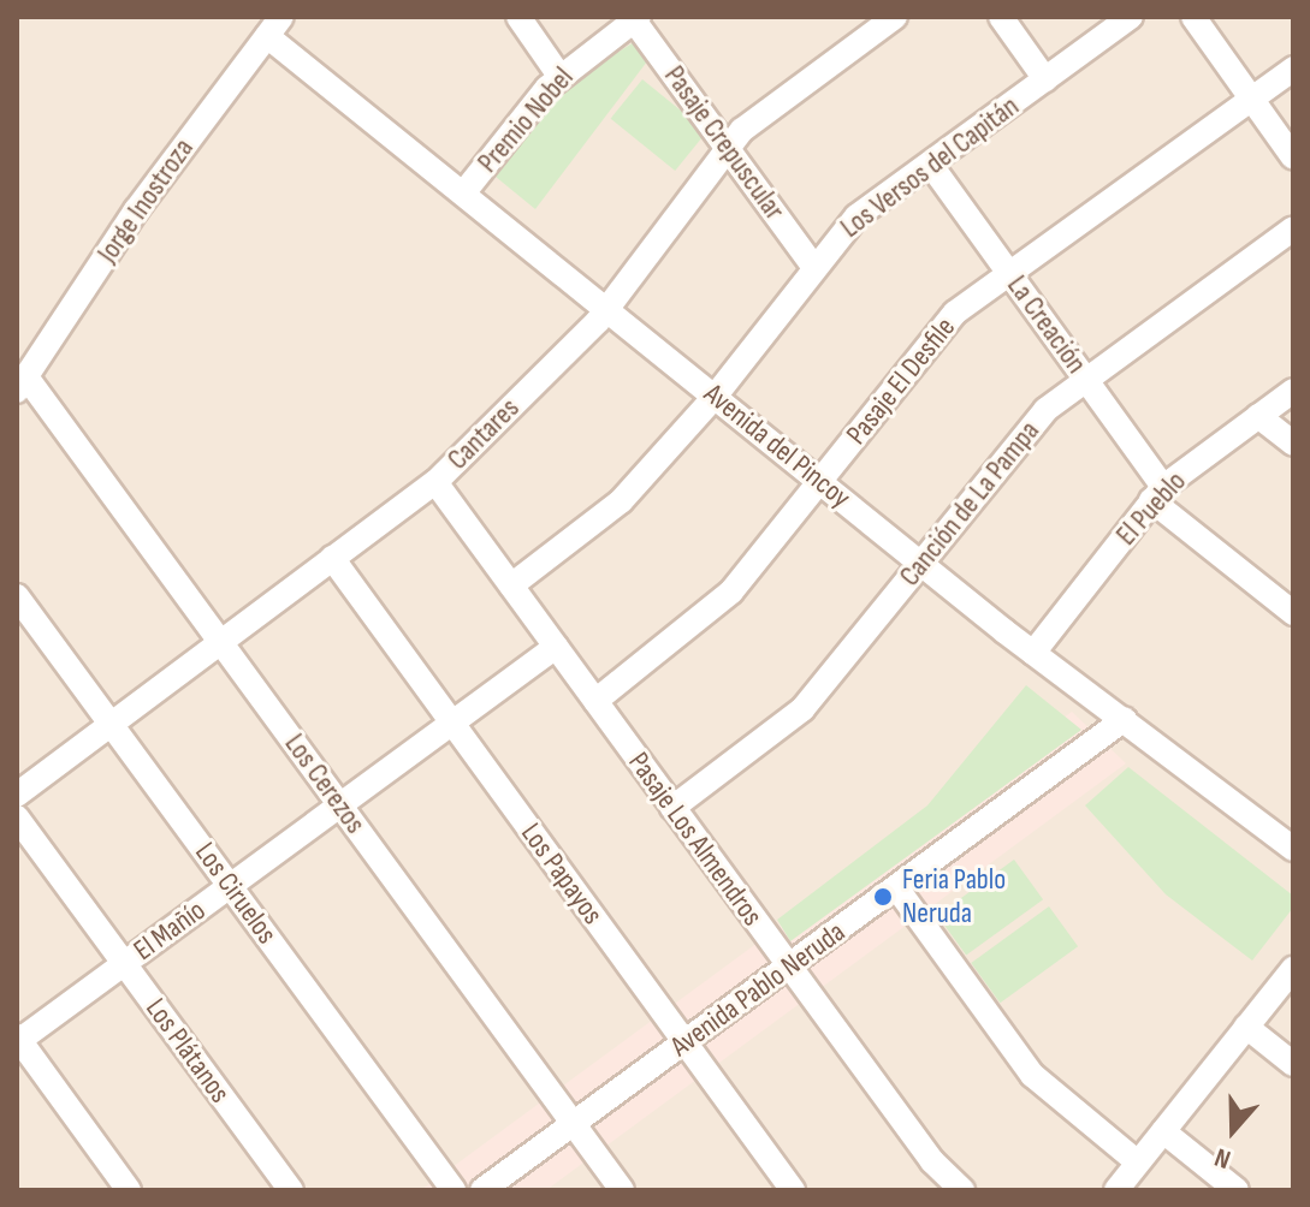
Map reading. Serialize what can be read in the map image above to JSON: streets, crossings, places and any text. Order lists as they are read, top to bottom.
{
  "streets": {
    "street": [
      "Premio Nobel",
      "Pasaje Crepuscular",
      "Los Versos del Capitán",
      "Jorge Inostroza",
      "La Creación",
      "Pasaje El Desfile",
      "Cantares",
      "Avenida del Pincoy",
      "Canción de La Pampa",
      "El Pueblo",
      "Los Cerezos",
      "Pasaje Los Almendros",
      "Los Papayos",
      "Los Ciruelos",
      "El Mañío",
      "Avenida Pablo Neruda",
      "Los Plátanos"
    ]
  },
  "crossings": [
    ["Premio Nobel", "Pasaje Crepuscular"],
    ["Premio Nobel", "Avenida del Pincoy"],
    ["Pasaje Crepuscular", "Los Versos del Capitán"],
    ["Pasaje Crepuscular", "Cantares"],
    ["Los Versos del Capitán", "La Creación"],
    ["Los Versos del Capitán", "Avenida del Pincoy"],
    ["Los Versos del Capitán", "Pasaje Los Almendros"],
    ["Jorge Inostroza", "Avenida del Pincoy"],
    ["Jorge Inostroza", "Los Cerezos"],
    ["La Creación", "Pasaje El Desfile"],
    ["La Creación", "Canción de La Pampa"],
    ["La Creación", "El Pueblo"],
    ["Pasaje El Desfile", "Avenida del Pincoy"],
    ["Pasaje El Desfile", "Pasaje Los Almendros"],
    ["Cantares", "Avenida del Pincoy"],
    ["Cantares", "Los Cerezos"],
    ["Cantares", "Pasaje Los Almendros"],
    ["Cantares", "Los Papayos"],
    ["Cantares", "Los Ciruelos"],
    ["Avenida del Pincoy", "Canción de La Pampa"],
    ["Avenida del Pincoy", "El Pueblo"],
    ["Avenida del Pincoy", "Avenida Pablo Neruda"],
    ["Canción de La Pampa", "Pasaje Los Almendros"],
    ["Los Cerezos", "El Mañío"],
    ["Los Cerezos", "Avenida Pablo Neruda"],
    ["Pasaje Los Almendros", "El Mañío"],
    ["Pasaje Los Almendros", "Avenida Pablo Neruda"],
    ["Los Papayos", "El Mañío"],
    ["Los Papayos", "Avenida Pablo Neruda"],
    ["Los Ciruelos", "El Mañío"],
    ["El Mañío", "Los Plátanos"]
  ],
  "places": ["Feria Pablo Neruda"],
  "north": "bottom"
}
